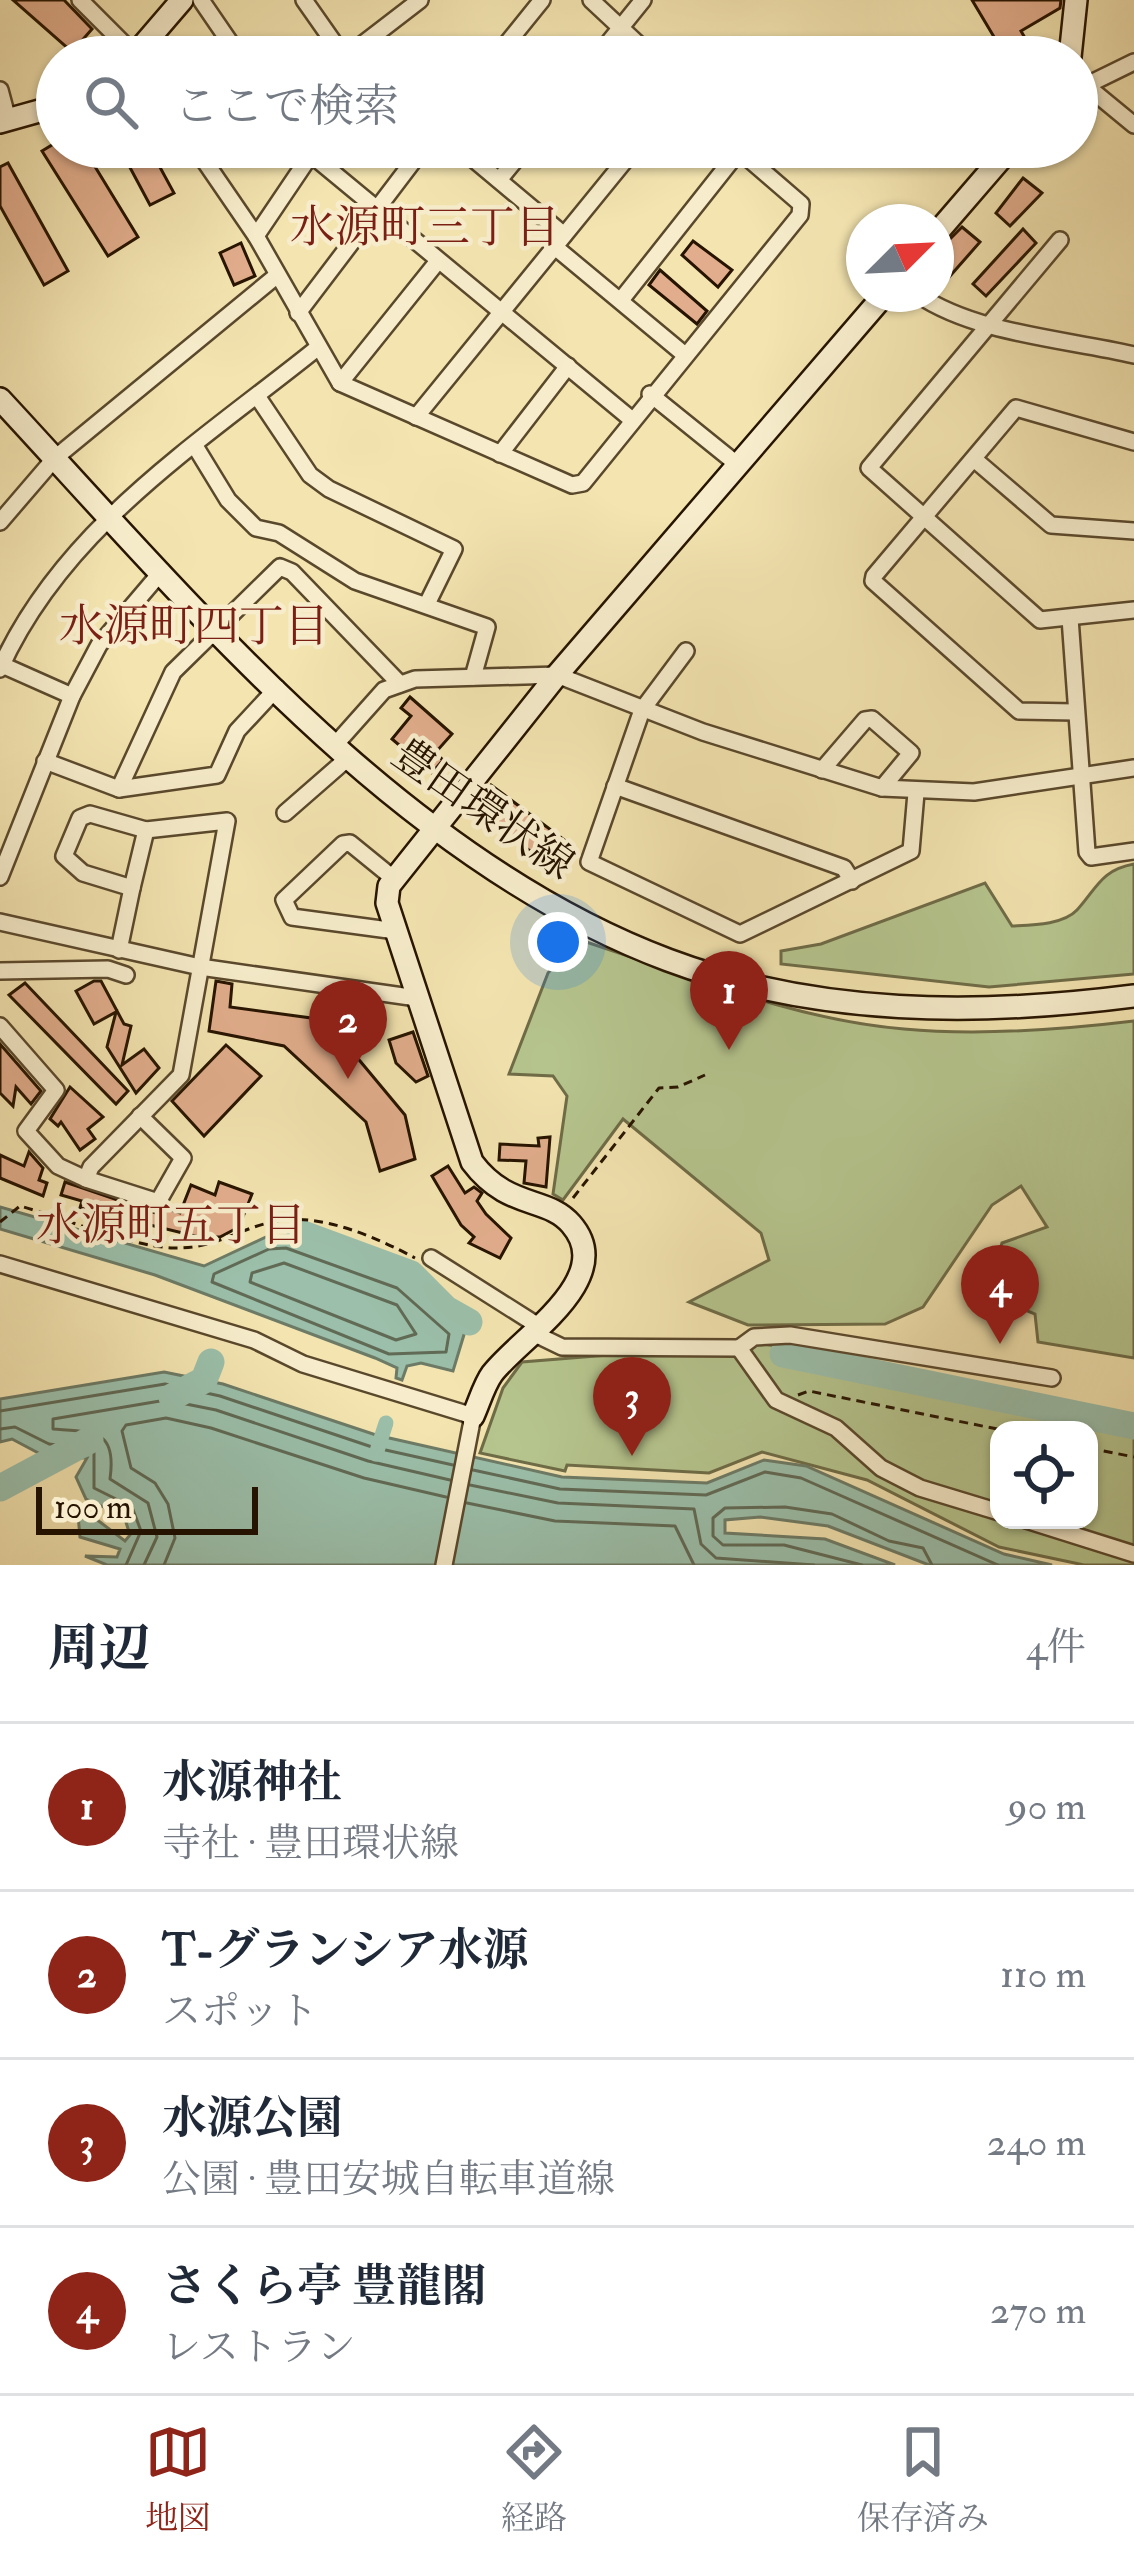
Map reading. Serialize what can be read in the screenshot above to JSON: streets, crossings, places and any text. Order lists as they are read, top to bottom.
{
  "streets": {
    "street": ["豊田環状線"]
  },
  "districts": ["水源町三丁目", "水源町四丁目", "水源町五丁目"],
  "scale_bar": "100 m",
  "north": "top right",
  "page": {
    "search": "ここで検索",
    "pins": [
      "1",
      "2",
      "4",
      "3"
    ],
    "scale": "100 m",
    "heading": ["周辺", "4件"],
    "list": [
      {
        "mark": "1",
        "name": "水源神社",
        "note": "寺社 · 豊田環状線",
        "value": "90 m"
      },
      {
        "mark": "2",
        "name": "T-グランシア水源",
        "note": "スポット",
        "value": "110 m"
      },
      {
        "mark": "3",
        "name": "水源公園",
        "note": "公園 · 豊田安城自転車道線",
        "value": "240 m"
      },
      {
        "mark": "4",
        "name": "さくら亭 豊龍閣",
        "note": "レストラン",
        "value": "270 m"
      }
    ],
    "nav": ["地図", "経路", "保存済み"]
  }
}
